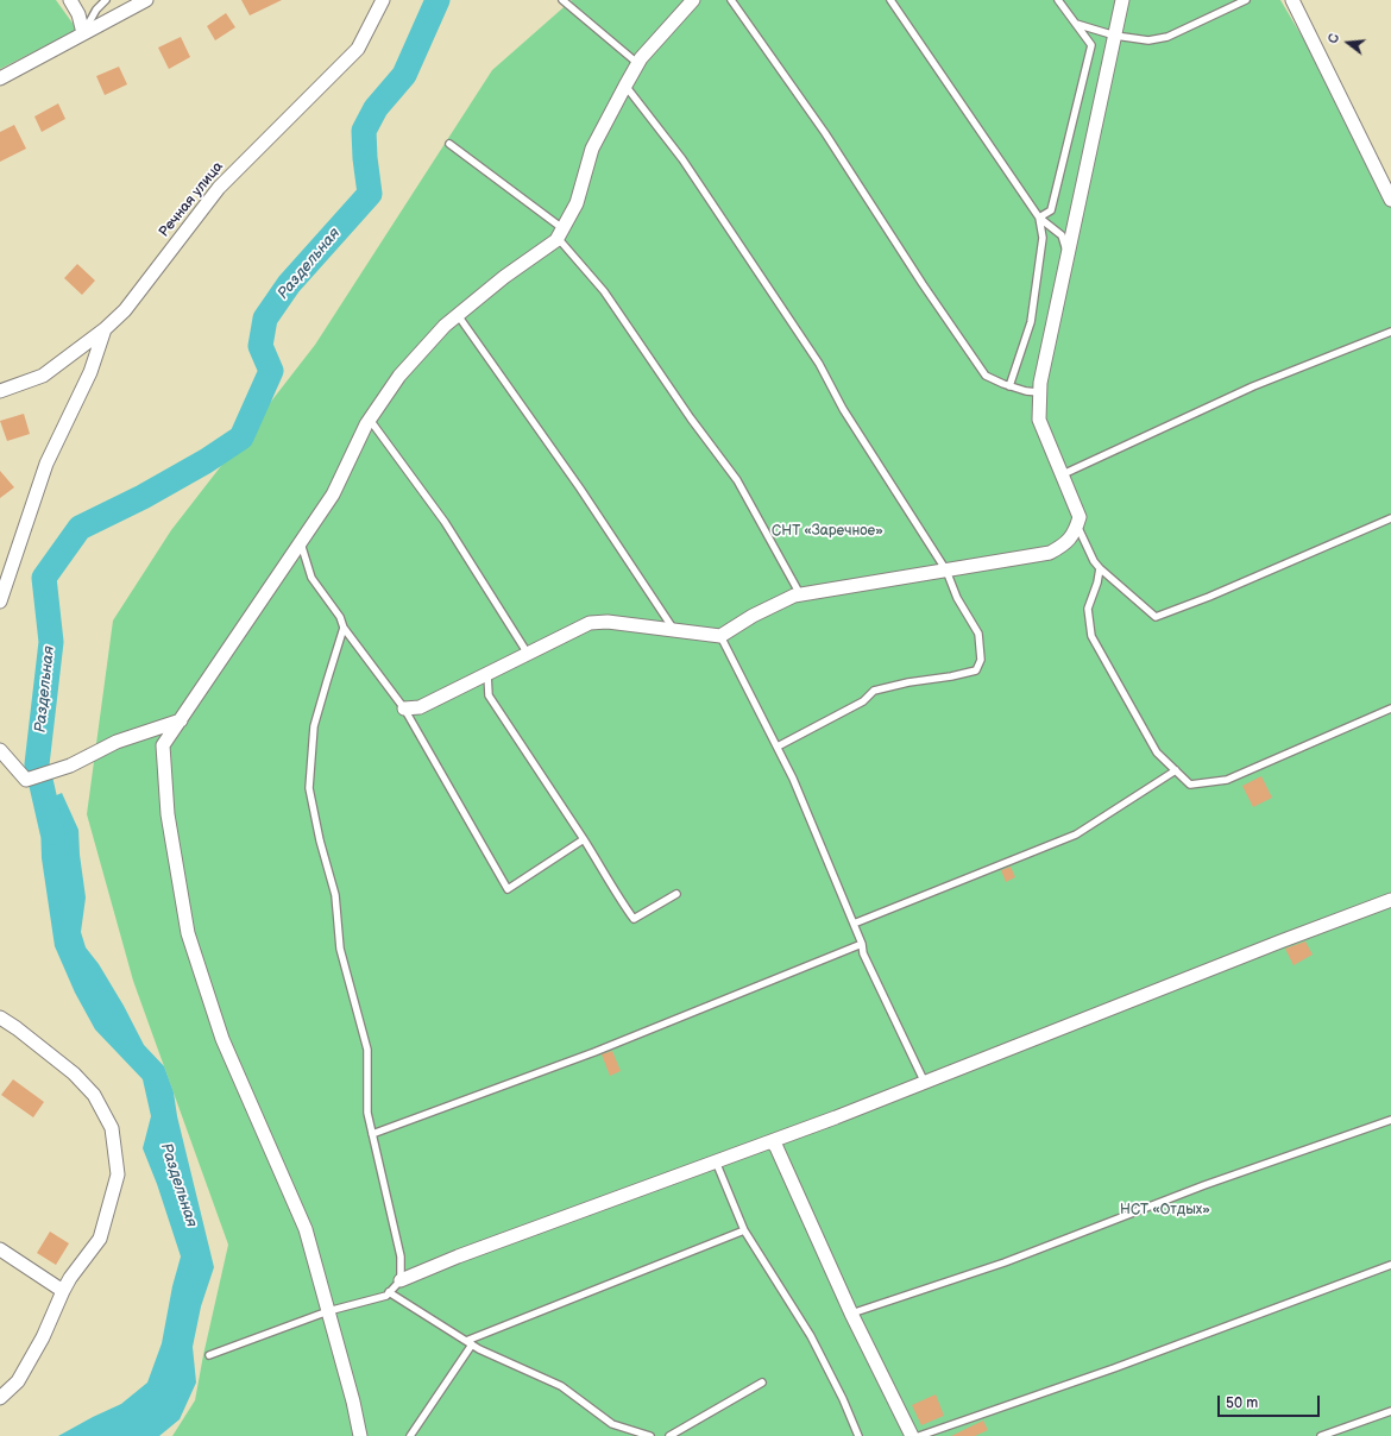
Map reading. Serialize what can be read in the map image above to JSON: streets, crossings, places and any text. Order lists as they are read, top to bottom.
{
  "streets": {
    "street": ["Речная улица"]
  },
  "water": ["Раздельная"],
  "parks": ["СНТ «Заречное»", "НСТ «Отдых»"],
  "scale_bar": "50 m",
  "north": "left"
}
